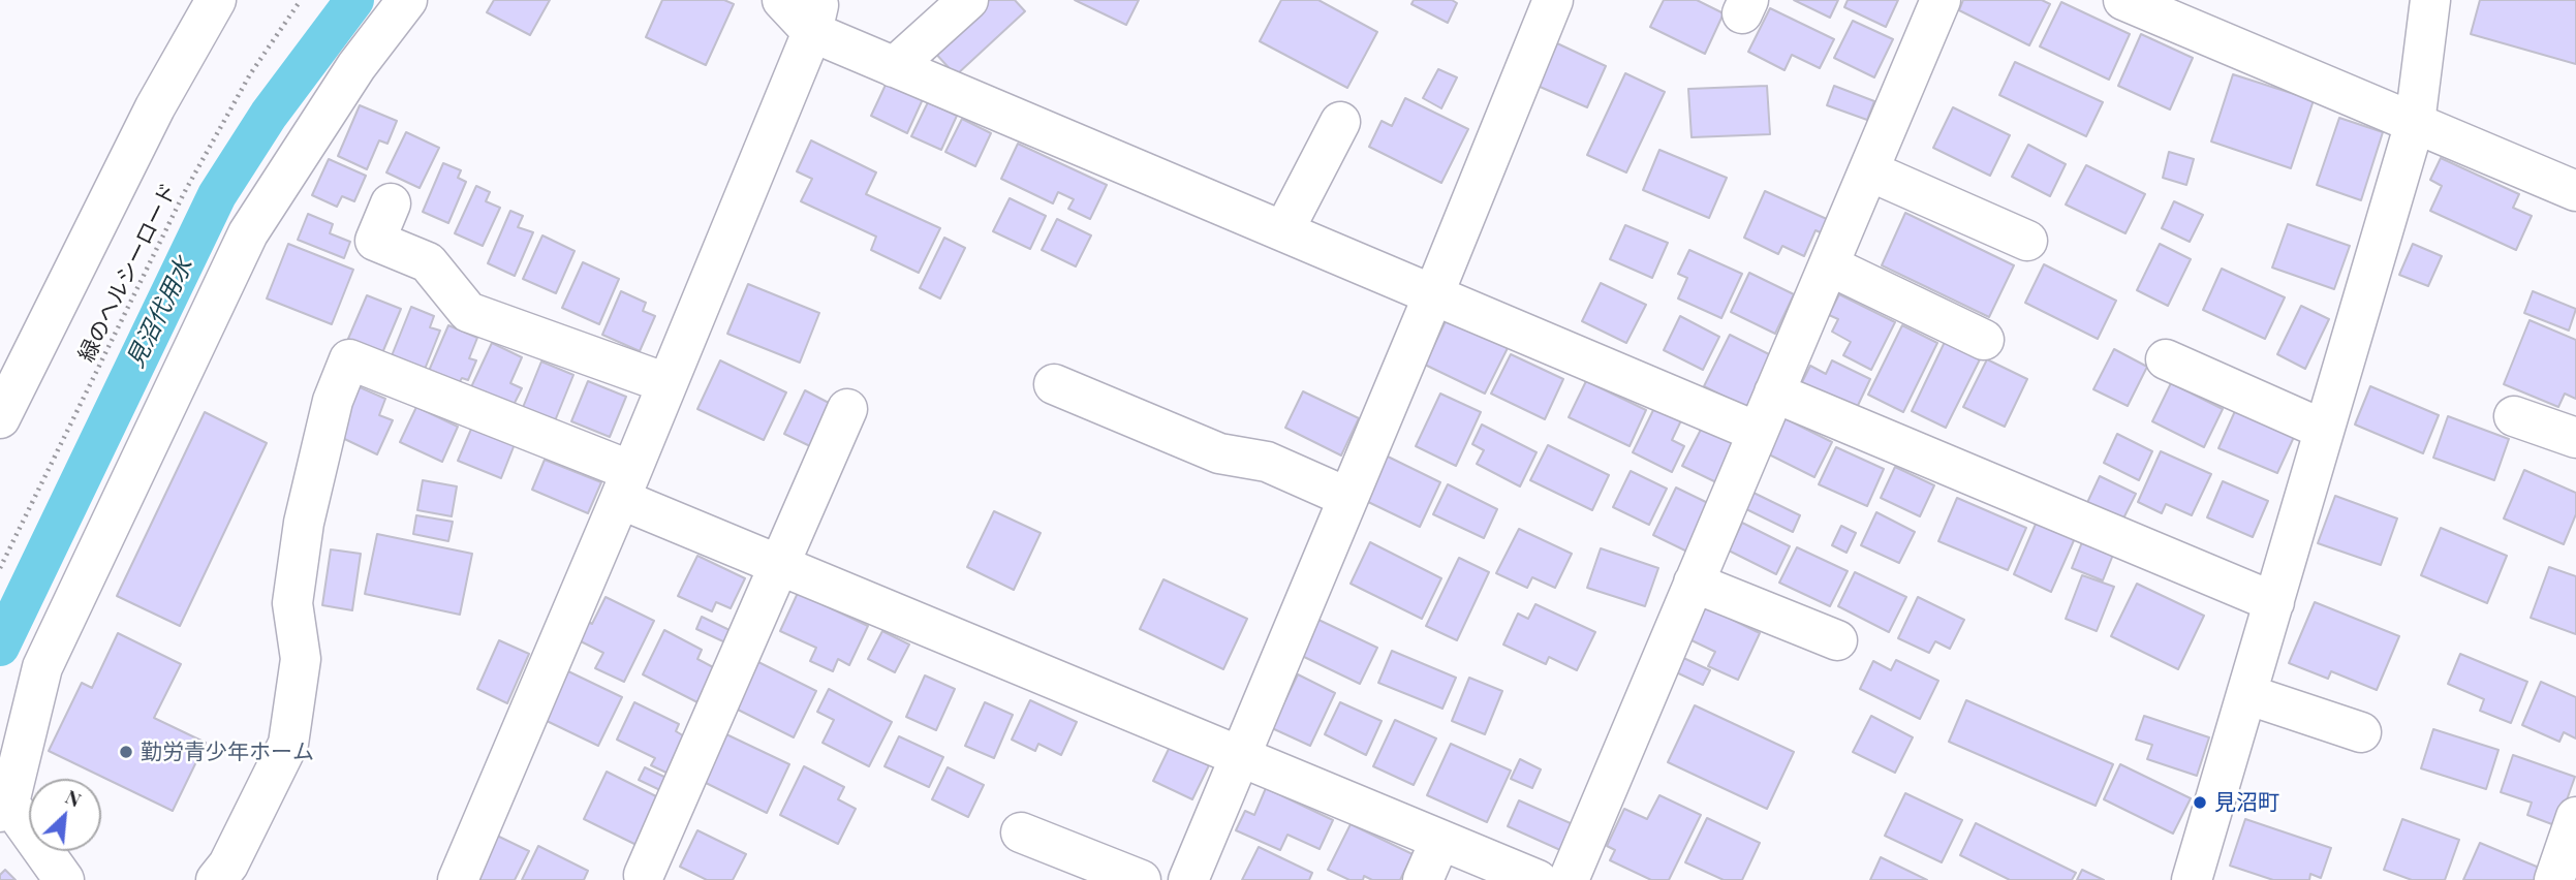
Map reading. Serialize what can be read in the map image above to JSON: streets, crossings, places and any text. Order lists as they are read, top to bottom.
{
  "streets": {
    "path": ["緑のヘルシーロード"]
  },
  "water": ["見沼代用水"],
  "places": ["勤労青少年ホーム", "見沼町"],
  "north": "top right"
}
